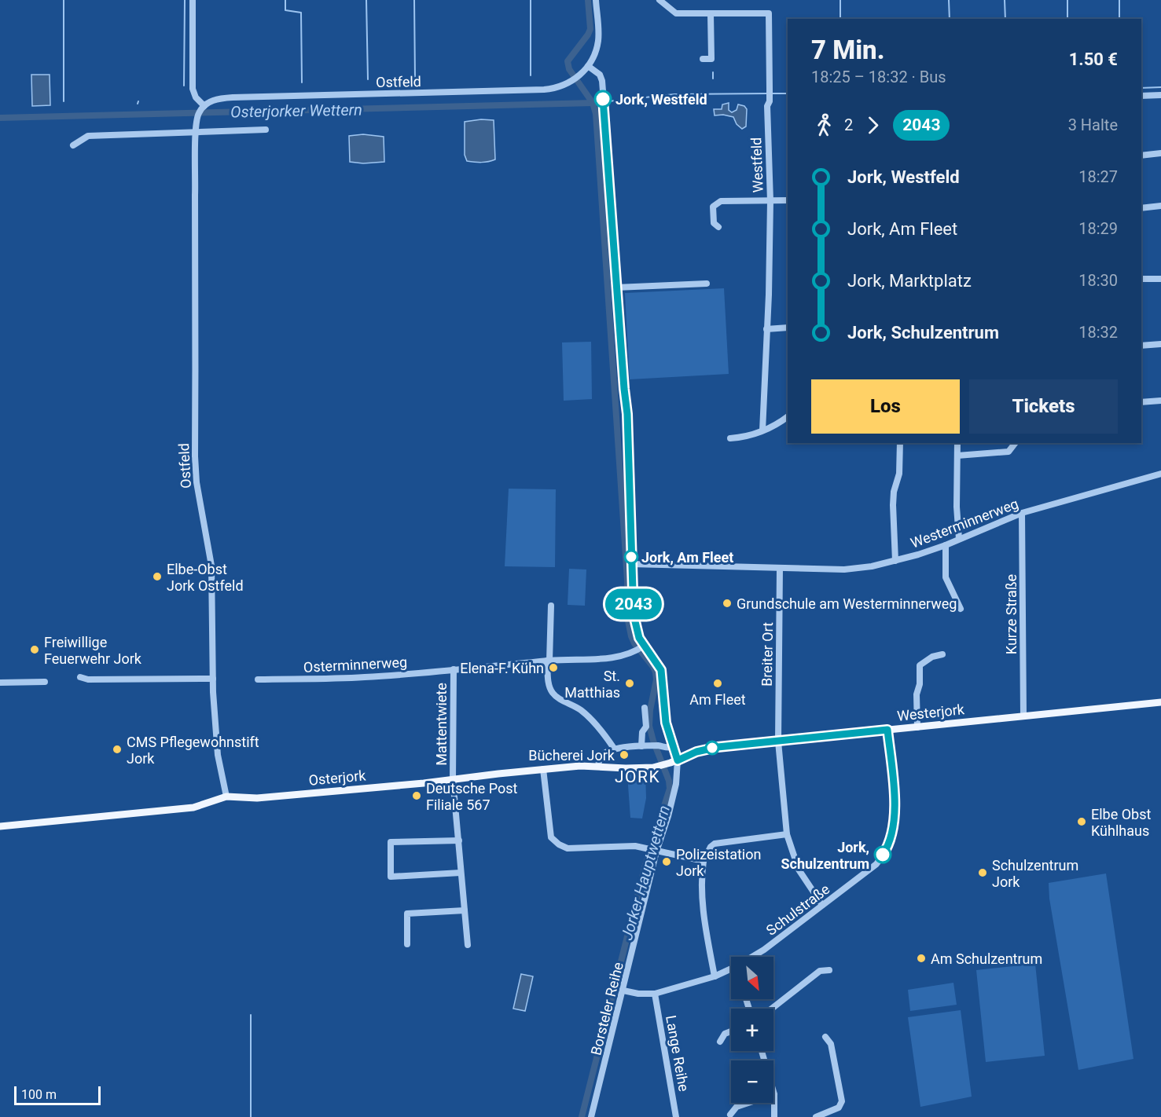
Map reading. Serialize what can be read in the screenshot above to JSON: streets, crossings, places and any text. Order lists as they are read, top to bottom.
{
  "streets": {
    "main road": ["Westerjork", "Osterjork"],
    "street": [
      "Ostfeld",
      "Westfeld",
      "Westerminnerweg",
      "Kurze Straße",
      "Breiter Ort",
      "Osterminnerweg",
      "Mattentwiete",
      "Schulstraße",
      "Borsteler Reihe",
      "Lange Reihe"
    ]
  },
  "crossings": [
    ["Ostfeld", "Osterjork"],
    ["Westerminnerweg", "Kurze Straße"],
    ["Westerminnerweg", "Breiter Ort"],
    ["Kurze Straße", "Westerjork"],
    ["Breiter Ort", "Westerjork"],
    ["Breiter Ort", "Schulstraße"],
    ["Osterminnerweg", "Mattentwiete"],
    ["Westerjork", "Osterjork"],
    ["Westerjork", "Schulstraße"],
    ["Westerjork", "Borsteler Reihe"],
    ["Mattentwiete", "Osterjork"],
    ["Osterjork", "Borsteler Reihe"],
    ["Schulstraße", "Borsteler Reihe"],
    ["Schulstraße", "Lange Reihe"]
  ],
  "districts": ["JORK"],
  "water": ["Osterjorker Wettern", "Jorker Hauptwettern"],
  "places": [
    "Jork, Westfeld",
    "Jork, Am Fleet",
    "Elbe-Obst Jork Ostfeld",
    "Grundschule am Westerminnerweg",
    "Freiwillige Feuerwehr Jork",
    "Elena-F. Kühn",
    "St. Matthias",
    "Am Fleet",
    "CMS Pflegewohnstift Jork",
    "Bücherei Jork",
    "Deutsche Post Filiale 567",
    "Elbe Obst Kühlhaus",
    "Jork, Schulzentrum",
    "Polizeistation Jork",
    "Schulzentrum Jork",
    "Am Schulzentrum"
  ],
  "lines": ["bus line 2043"],
  "scale_bar": "100 m",
  "north": "bottom right",
  "page": {
    "on_map": "2043",
    "heading": ["7 Min.", "18:25 – 18:32 · Bus", "1.50 €"],
    "legs": ["2", "2043", "3 Halte"],
    "list": [
      {
        "name": "Jork, Westfeld",
        "value": "18:27"
      },
      {
        "name": "Jork, Am Fleet",
        "value": "18:29"
      },
      {
        "name": "Jork, Marktplatz",
        "value": "18:30"
      },
      {
        "name": "Jork, Schulzentrum",
        "value": "18:32"
      }
    ],
    "buttons": ["Los", "Tickets"],
    "map_buttons": ["+", "−"],
    "scale": "100 m"
  }
}
